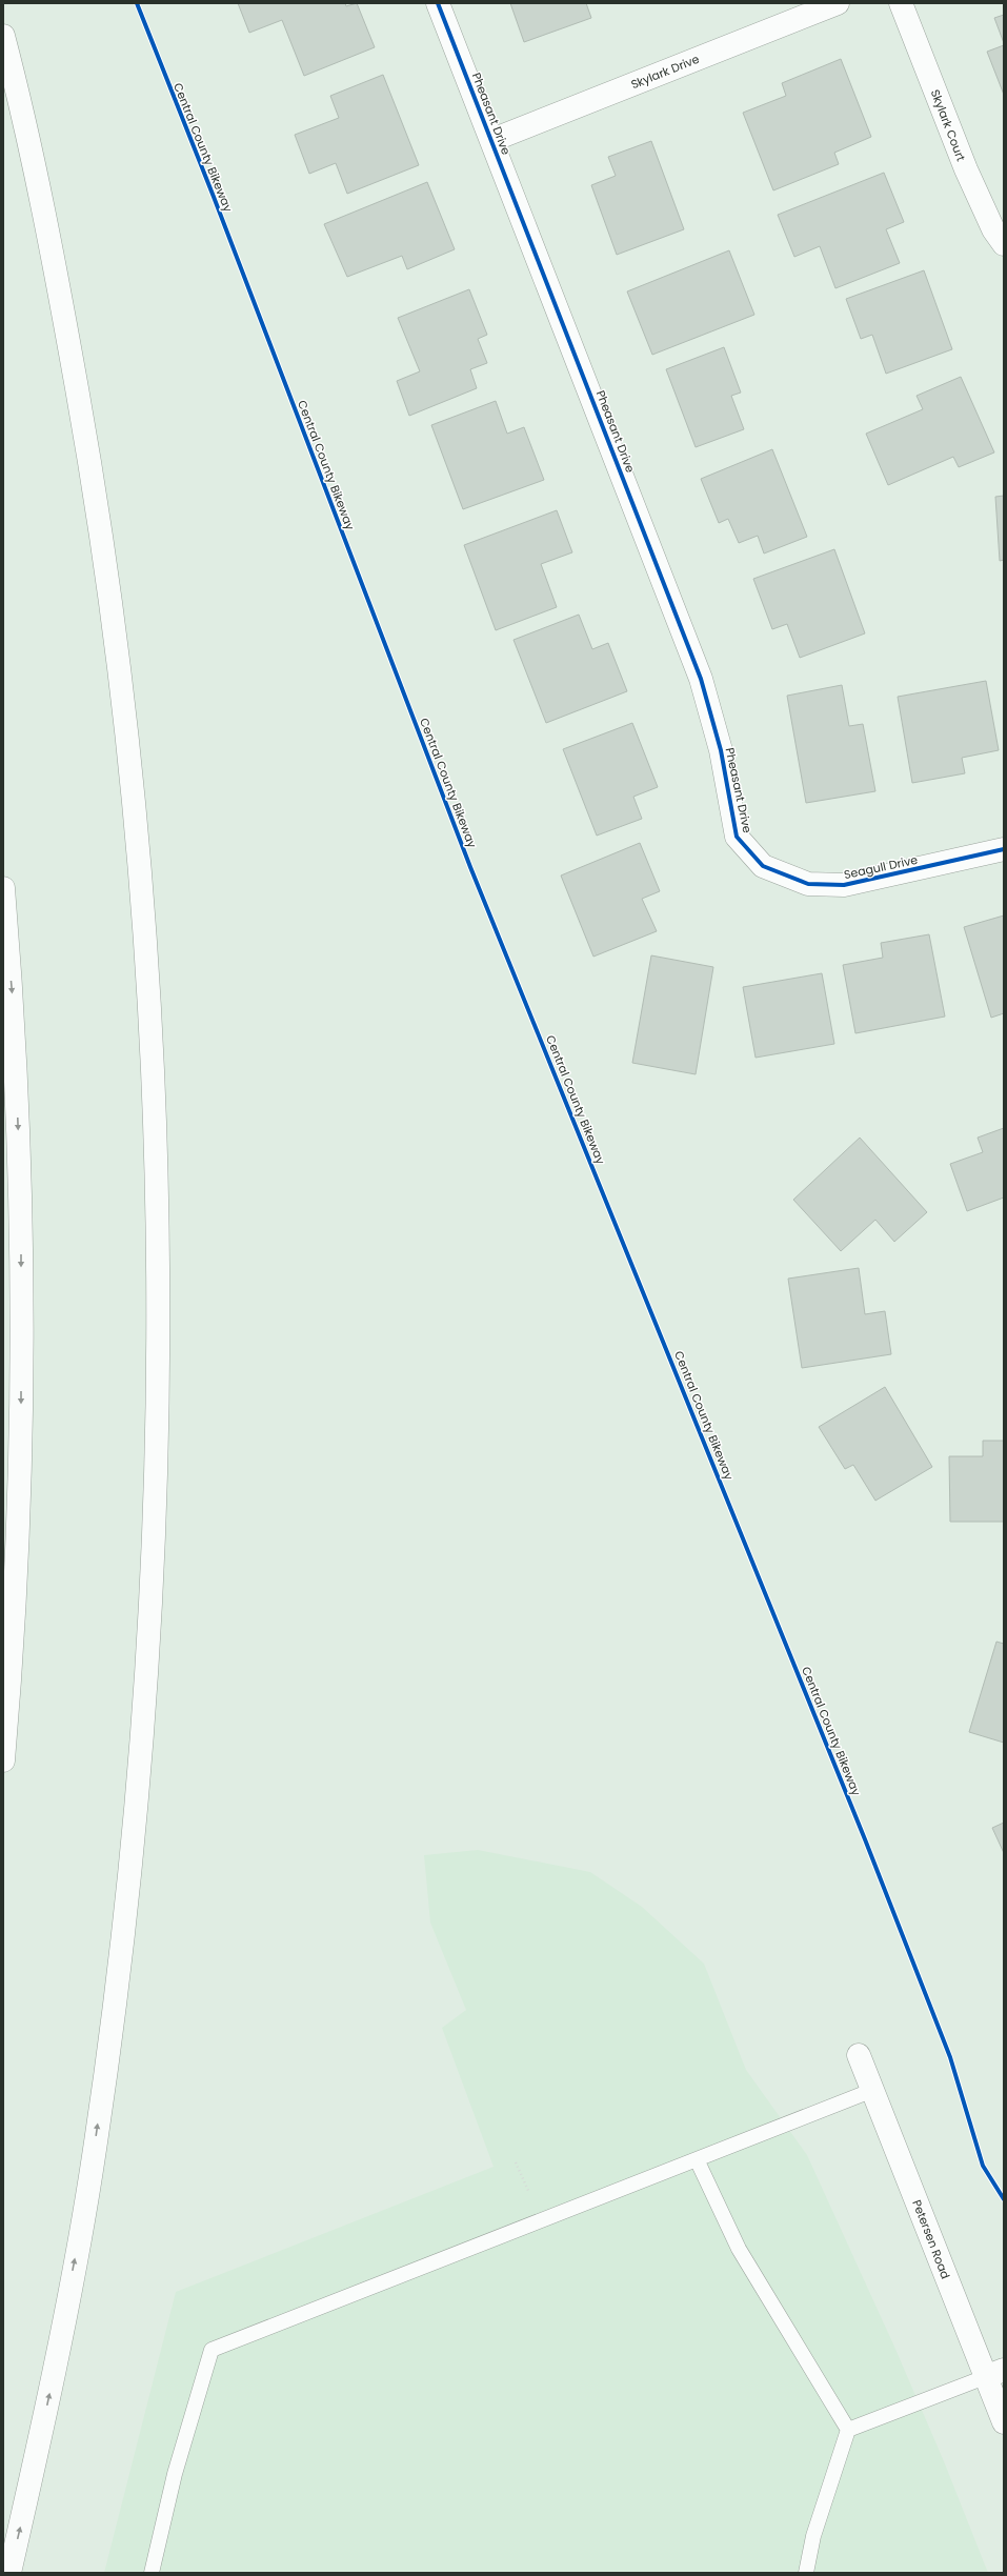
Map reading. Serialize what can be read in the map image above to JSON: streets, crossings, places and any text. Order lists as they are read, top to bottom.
{
  "streets": {
    "main road": [
      "Skylark Drive",
      "Pheasant Drive",
      "Skylark Court",
      "Seagull Drive",
      "Petersen Road"
    ],
    "cycle path": ["Central County Bikeway"]
  },
  "crossings": [
    ["Skylark Drive", "Pheasant Drive"],
    ["Pheasant Drive", "Seagull Drive"]
  ]
}
